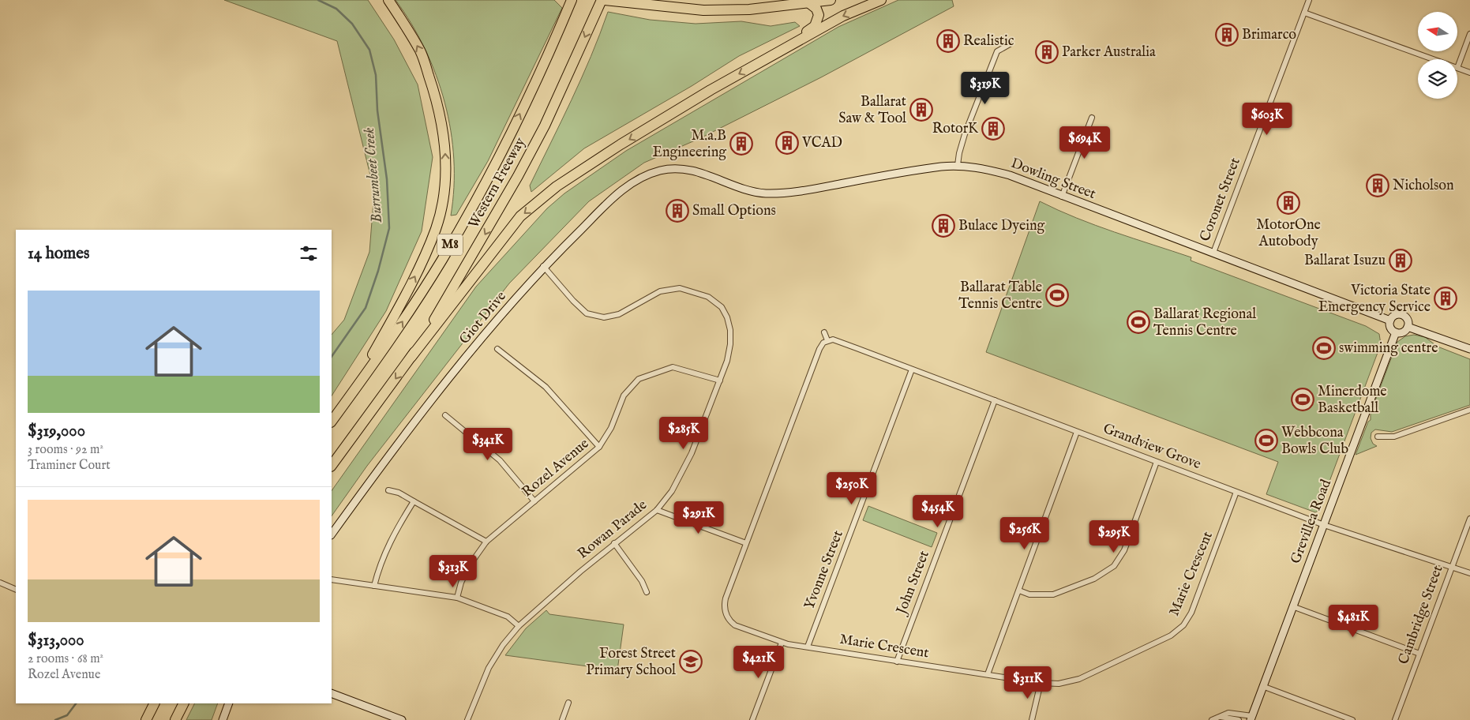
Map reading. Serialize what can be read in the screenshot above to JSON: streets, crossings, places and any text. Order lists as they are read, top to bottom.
{
  "streets": {
    "highway": ["Western Freeway", "M8"],
    "street": [
      "Dowling Street",
      "Coronet Street",
      "Giot Drive",
      "Grandview Grove",
      "Rozel Avenue",
      "Grevillea Road",
      "Rowan Parade",
      "Yvonne Street",
      "Marie Crescent",
      "John Street",
      "Cambridge Street"
    ]
  },
  "crossings": [
    ["Dowling Street", "Coronet Street"],
    ["Dowling Street", "Giot Drive"],
    ["Dowling Street", "Grevillea Road"],
    ["Giot Drive", "Rowan Parade"],
    ["Grandview Grove", "Grevillea Road"],
    ["Grandview Grove", "Yvonne Street"],
    ["Grandview Grove", "Marie Crescent"],
    ["Grandview Grove", "John Street"],
    ["Grandview Grove", "Cambridge Street"],
    ["Rozel Avenue", "Rowan Parade"],
    ["Yvonne Street", "Marie Crescent"],
    ["Marie Crescent", "John Street"]
  ],
  "water": ["Burrumbeet Creek"],
  "places": {
    "building": [
      "Brimarco",
      "Realistic",
      "Parker Australia",
      "Ballarat Saw & Tool",
      "RotorK",
      "VCAD",
      "M.a.B Engineering",
      "Nicholson",
      "MotorOne Autobody",
      "Small Options",
      "Bulace Dyeing",
      "Ballarat Isuzu",
      "Victoria State Emergency Service"
    ],
    "sports": [
      "Ballarat Table Tennis Centre",
      "Ballarat Regional Tennis Centre",
      "swimming centre",
      "Minerdome Basketball",
      "Webbcona Bowls Club"
    ],
    "school or university": ["Forest Street Primary School"]
  },
  "north": "left",
  "page": {
    "price": [
      "$319K",
      "$603K",
      "$694K",
      "$285K",
      "$341K",
      "$250K",
      "$454K",
      "$291K",
      "$256K",
      "$295K",
      "$313K",
      "$481K",
      "$421K",
      "$311K"
    ],
    "heading": "14 homes",
    "list": [
      {
        "name": "$319,000",
        "note": "3 rooms · 92 m² · Traminer Court"
      },
      {
        "name": "$313,000",
        "note": "2 rooms · 68 m² · Rozel Avenue"
      }
    ]
  }
}
